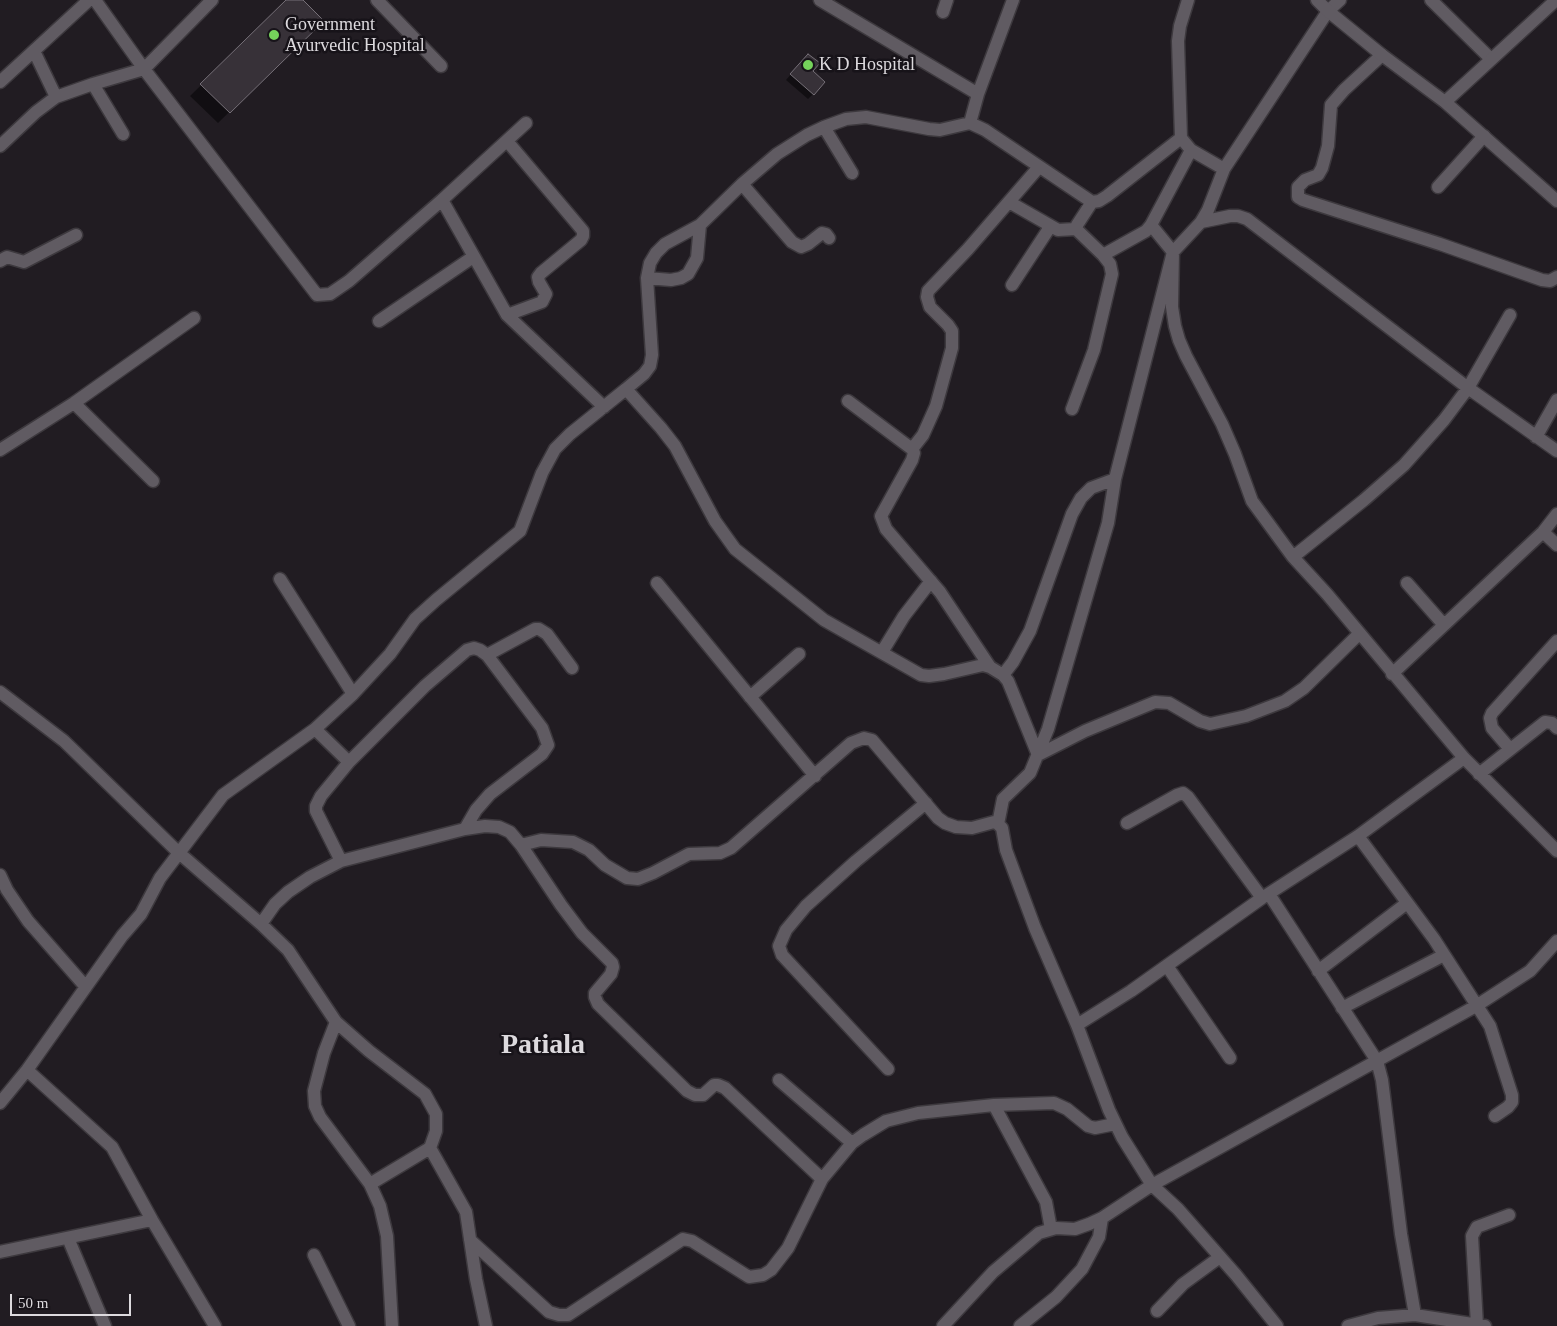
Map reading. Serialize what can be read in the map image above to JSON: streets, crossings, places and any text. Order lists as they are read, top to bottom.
{
  "districts": ["Patiala"],
  "places": ["Government Ayurvedic Hospital", "K D Hospital"],
  "scale_bar": "50 m"
}
